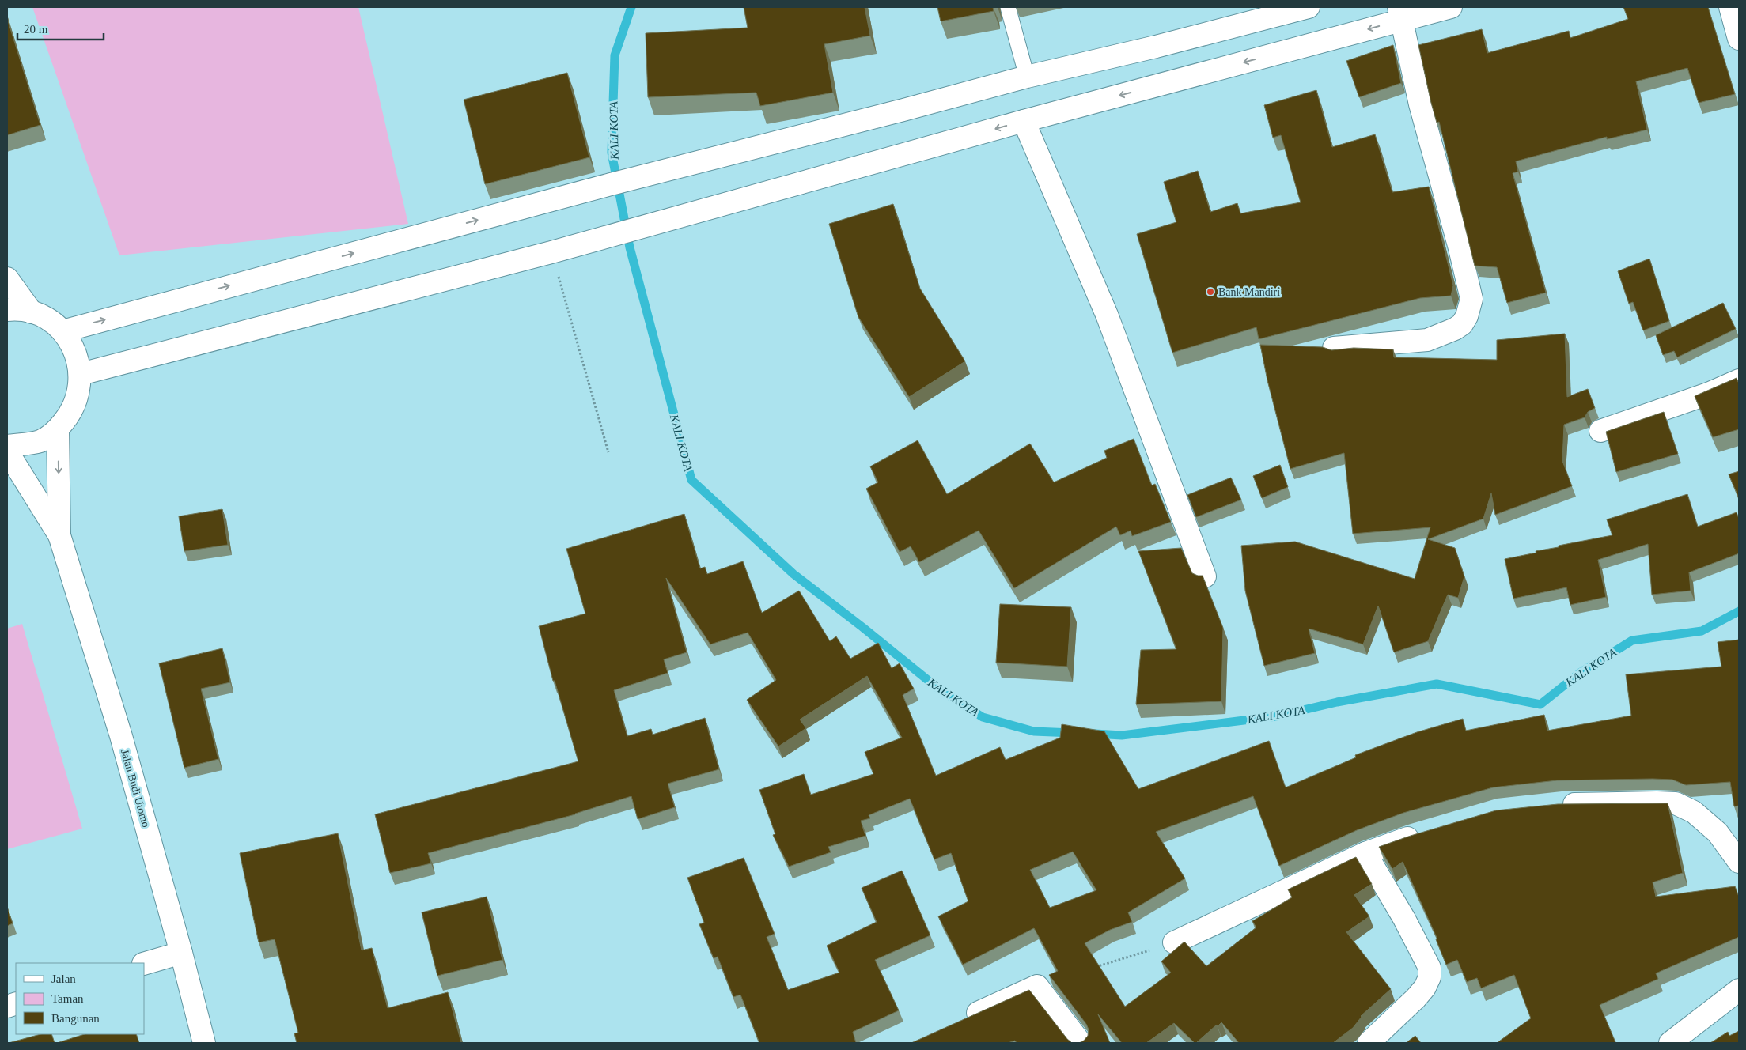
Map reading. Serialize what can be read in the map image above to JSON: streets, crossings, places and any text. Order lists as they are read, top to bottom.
{
  "streets": {
    "street": ["Jalan Budi Utomo"]
  },
  "water": ["KALI KOTA"],
  "places": ["Bank Mandiri"],
  "legend": ["Jalan", "Taman", "Bangunan"],
  "scale_bar": "20 m"
}
